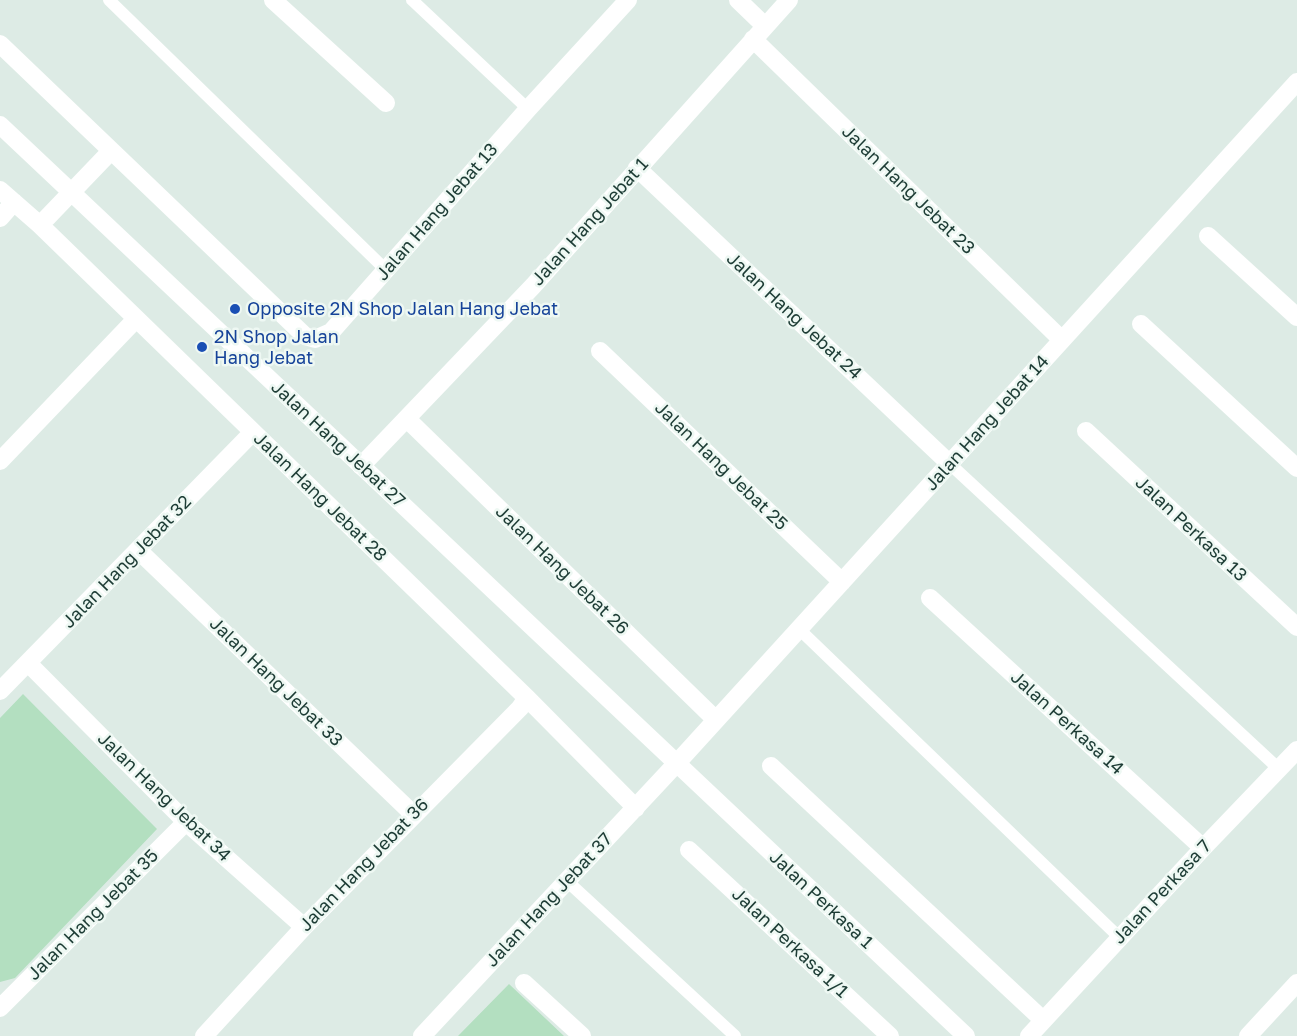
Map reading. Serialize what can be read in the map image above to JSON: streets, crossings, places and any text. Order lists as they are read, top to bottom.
{
  "streets": {
    "street": [
      "Jalan Hang Jebat 23",
      "Jalan Hang Jebat 13",
      "Jalan Hang Jebat 1",
      "Jalan Hang Jebat 24",
      "Jalan Hang Jebat 14",
      "Jalan Hang Jebat 27",
      "Jalan Hang Jebat 25",
      "Jalan Hang Jebat 28",
      "Jalan Perkasa 13",
      "Jalan Hang Jebat 32",
      "Jalan Hang Jebat 26",
      "Jalan Hang Jebat 33",
      "Jalan Perkasa 14",
      "Jalan Hang Jebat 34",
      "Jalan Hang Jebat 36",
      "Jalan Perkasa 7",
      "Jalan Hang Jebat 37",
      "Jalan Perkasa 1",
      "Jalan Hang Jebat 35",
      "Jalan Perkasa 1/1"
    ]
  },
  "crossings": [
    ["Jalan Hang Jebat 23", "Jalan Hang Jebat 1"],
    ["Jalan Hang Jebat 23", "Jalan Hang Jebat 14"],
    ["Jalan Hang Jebat 1", "Jalan Hang Jebat 24"],
    ["Jalan Hang Jebat 1", "Jalan Hang Jebat 27"],
    ["Jalan Hang Jebat 1", "Jalan Hang Jebat 26"],
    ["Jalan Hang Jebat 24", "Jalan Hang Jebat 14"],
    ["Jalan Hang Jebat 14", "Jalan Hang Jebat 27"],
    ["Jalan Hang Jebat 14", "Jalan Hang Jebat 25"],
    ["Jalan Hang Jebat 14", "Jalan Hang Jebat 26"],
    ["Jalan Hang Jebat 14", "Jalan Hang Jebat 37"],
    ["Jalan Hang Jebat 14", "Jalan Perkasa 1"],
    ["Jalan Hang Jebat 27", "Jalan Hang Jebat 37"],
    ["Jalan Hang Jebat 27", "Jalan Perkasa 1"],
    ["Jalan Hang Jebat 28", "Jalan Hang Jebat 32"],
    ["Jalan Hang Jebat 28", "Jalan Hang Jebat 36"],
    ["Jalan Hang Jebat 28", "Jalan Hang Jebat 37"],
    ["Jalan Hang Jebat 32", "Jalan Hang Jebat 33"],
    ["Jalan Hang Jebat 32", "Jalan Hang Jebat 34"],
    ["Jalan Hang Jebat 33", "Jalan Hang Jebat 36"],
    ["Jalan Perkasa 14", "Jalan Perkasa 7"],
    ["Jalan Hang Jebat 34", "Jalan Hang Jebat 36"],
    ["Jalan Hang Jebat 34", "Jalan Hang Jebat 35"],
    ["Jalan Hang Jebat 37", "Jalan Perkasa 1"]
  ],
  "places": ["Opposite 2N Shop Jalan Hang Jebat", "2N Shop Jalan Hang Jebat"]
}
